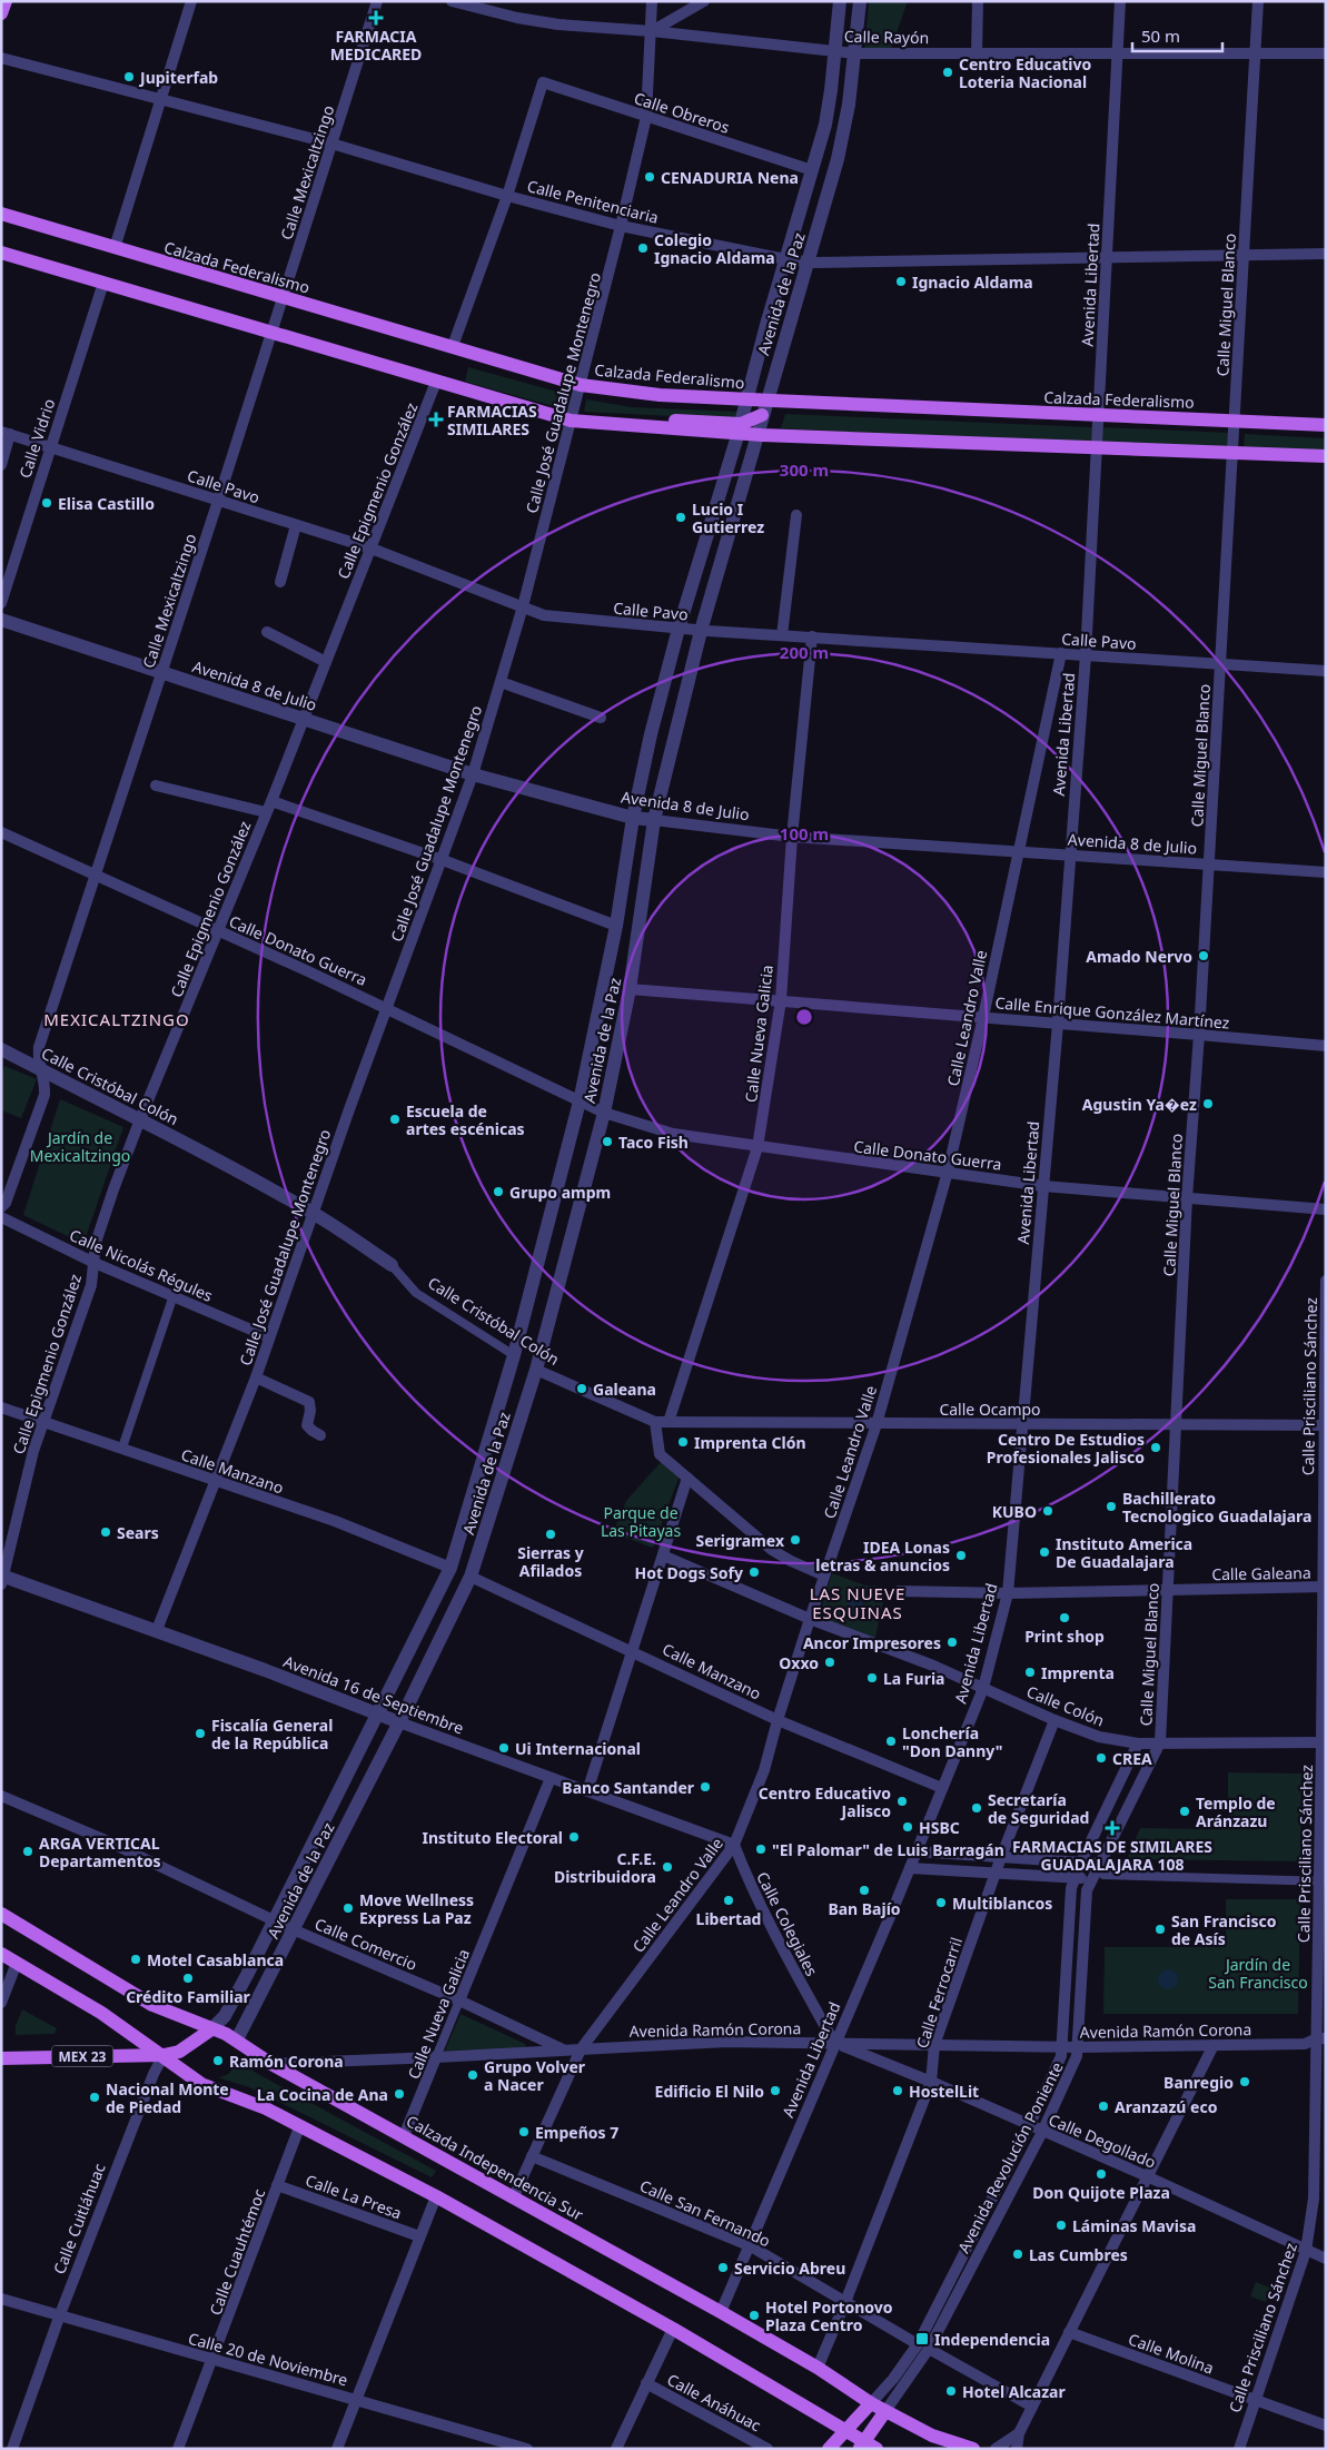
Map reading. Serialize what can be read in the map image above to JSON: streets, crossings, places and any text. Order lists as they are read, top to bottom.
{
  "streets": {
    "main road": ["Calzada Federalismo", "MEX 23", "Calzada Independencia Sur"],
    "street": [
      "Calle Rayón",
      "Calle Obreros",
      "Calle Mexicaltzingo",
      "Calle Penitenciaria",
      "Avenida Libertad",
      "Avenida de la Paz",
      "Calle Miguel Blanco",
      "Calle José Guadalupe Montenegro",
      "Calle Vidrio",
      "Calle Pavo",
      "Calle Epigmenio González",
      "Avenida 8 de Julio",
      "Calle Donato Guerra",
      "Calle Enrique González Martínez",
      "Calle Leandro Valle",
      "Calle Nueva Galicia",
      "Calle Cristóbal Colón",
      "Calle Nicolás Régules",
      "Calle Prisciliano Sánchez",
      "Calle Ocampo",
      "Calle Manzano",
      "Calle Galeana",
      "Avenida 16 de Septiembre",
      "Calle Colón",
      "Calle Colegiales",
      "Calle Comercio",
      "Calle Ferrocarril",
      "Avenida Ramón Corona",
      "Calle Degollado",
      "Avenida Revolución Poniente",
      "Calle La Presa",
      "Calle San Fernando",
      "Calle Cuitláhuac",
      "Calle Cuauhtémoc",
      "Calle Molina",
      "Calle 20 de Noviembre",
      "Calle Anáhuac"
    ]
  },
  "crossings": [
    ["Calle Rayón", "Avenida Libertad"],
    ["Calle Rayón", "Avenida de la Paz"],
    ["Calle Rayón", "Calle Miguel Blanco"],
    ["Calle Rayón", "Calle José Guadalupe Montenegro"],
    ["Calle Obreros", "Calle Penitenciaria"],
    ["Calle Obreros", "Avenida de la Paz"],
    ["Calle Obreros", "Calle José Guadalupe Montenegro"],
    ["Calle Mexicaltzingo", "Calle Penitenciaria"],
    ["Calle Mexicaltzingo", "Calzada Federalismo"],
    ["Calle Mexicaltzingo", "Calle Pavo"],
    ["Calle Mexicaltzingo", "Avenida 8 de Julio"],
    ["Calle Mexicaltzingo", "Calle Donato Guerra"],
    ["Calle Mexicaltzingo", "Calle Cristóbal Colón"],
    ["Calle Penitenciaria", "Avenida Libertad"],
    ["Calle Penitenciaria", "Avenida de la Paz"],
    ["Calle Penitenciaria", "Calle Miguel Blanco"],
    ["Calle Penitenciaria", "Calle José Guadalupe Montenegro"],
    ["Calzada Federalismo", "Avenida Libertad"],
    ["Calzada Federalismo", "Avenida de la Paz"],
    ["Calzada Federalismo", "Calle Miguel Blanco"],
    ["Calzada Federalismo", "Calle José Guadalupe Montenegro"],
    ["Avenida Libertad", "Calle Pavo"],
    ["Avenida Libertad", "Avenida 8 de Julio"],
    ["Avenida Libertad", "Calle Donato Guerra"],
    ["Avenida Libertad", "Calle Enrique González Martínez"],
    ["Avenida Libertad", "Calle Ocampo"],
    ["Avenida Libertad", "Calle Manzano"],
    ["Avenida Libertad", "Calle Galeana"],
    ["Avenida Libertad", "Calle Colón"],
    ["Avenida Libertad", "Calle Colegiales"],
    ["Avenida Libertad", "Avenida Ramón Corona"],
    ["Avenida Libertad", "Calle Degollado"],
    ["Avenida Libertad", "Calzada Independencia Sur"],
    ["Avenida Libertad", "Calle San Fernando"],
    ["Avenida de la Paz", "Calle Pavo"],
    ["Avenida de la Paz", "Avenida 8 de Julio"],
    ["Avenida de la Paz", "Calle Donato Guerra"],
    ["Avenida de la Paz", "Calle Enrique González Martínez"],
    ["Avenida de la Paz", "Calle Cristóbal Colón"],
    ["Avenida de la Paz", "Calle Manzano"],
    ["Avenida de la Paz", "Avenida 16 de Septiembre"],
    ["Avenida de la Paz", "Calle Comercio"],
    ["Avenida de la Paz", "Calzada Independencia Sur"],
    ["Calle Miguel Blanco", "Calle Pavo"],
    ["Calle Miguel Blanco", "Avenida 8 de Julio"],
    ["Calle Miguel Blanco", "Calle Donato Guerra"],
    ["Calle Miguel Blanco", "Calle Enrique González Martínez"],
    ["Calle Miguel Blanco", "Calle Ocampo"],
    ["Calle Miguel Blanco", "Calle Galeana"],
    ["Calle Miguel Blanco", "Calle Colón"],
    ["Calle Miguel Blanco", "Avenida Revolución Poniente"],
    ["Calle José Guadalupe Montenegro", "Calle Pavo"],
    ["Calle José Guadalupe Montenegro", "Avenida 8 de Julio"],
    ["Calle José Guadalupe Montenegro", "Calle Donato Guerra"],
    ["Calle José Guadalupe Montenegro", "Calle Cristóbal Colón"],
    ["Calle José Guadalupe Montenegro", "Calle Nicolás Régules"],
    ["Calle José Guadalupe Montenegro", "Calle Manzano"],
    ["Calle José Guadalupe Montenegro", "Avenida 16 de Septiembre"],
    ["Calle Vidrio", "Calle Pavo"],
    ["Calle Pavo", "Calle Epigmenio González"],
    ["Calle Pavo", "Calle Leandro Valle"],
    ["Calle Pavo", "Calle Nueva Galicia"],
    ["Calle Epigmenio González", "Avenida 8 de Julio"],
    ["Calle Epigmenio González", "Calle Donato Guerra"],
    ["Calle Epigmenio González", "Calle Cristóbal Colón"],
    ["Calle Epigmenio González", "Calle Nicolás Régules"],
    ["Calle Epigmenio González", "Calle Manzano"],
    ["Calle Epigmenio González", "Avenida 16 de Septiembre"],
    ["Avenida 8 de Julio", "Calle Leandro Valle"],
    ["Avenida 8 de Julio", "Calle Nueva Galicia"],
    ["Calle Donato Guerra", "Calle Leandro Valle"],
    ["Calle Donato Guerra", "Calle Nueva Galicia"],
    ["Calle Enrique González Martínez", "Calle Leandro Valle"],
    ["Calle Enrique González Martínez", "Calle Nueva Galicia"],
    ["Calle Leandro Valle", "Calle Ocampo"],
    ["Calle Leandro Valle", "Calle Manzano"],
    ["Calle Leandro Valle", "Avenida 16 de Septiembre"],
    ["Calle Leandro Valle", "Calle Colón"],
    ["Calle Leandro Valle", "Calle Colegiales"],
    ["Calle Leandro Valle", "Avenida Ramón Corona"],
    ["Calle Leandro Valle", "Calzada Independencia Sur"],
    ["Calle Leandro Valle", "Calle San Fernando"],
    ["Calle Nueva Galicia", "Calle Ocampo"],
    ["Calle Nueva Galicia", "Avenida 16 de Septiembre"],
    ["Calle Nueva Galicia", "Calle Comercio"],
    ["Calle Nueva Galicia", "Avenida Ramón Corona"],
    ["Calle Nueva Galicia", "Calzada Independencia Sur"],
    ["Calle Cristóbal Colón", "Calle Ocampo"],
    ["Calle Prisciliano Sánchez", "Calle Ocampo"],
    ["Calle Prisciliano Sánchez", "Calle Galeana"],
    ["Calle Prisciliano Sánchez", "Calle Colón"],
    ["Calle Prisciliano Sánchez", "Avenida Ramón Corona"],
    ["Calle Prisciliano Sánchez", "Calle Degollado"],
    ["Calle Prisciliano Sánchez", "Calle Molina"],
    ["Avenida 16 de Septiembre", "Calle Colegiales"],
    ["Calle Colón", "Calle Ferrocarril"],
    ["Calle Colegiales", "Avenida Ramón Corona"],
    ["Calle Colegiales", "Calle Degollado"],
    ["Calle Comercio", "Avenida Ramón Corona"],
    ["Calle Ferrocarril", "Avenida Ramón Corona"],
    ["Calle Ferrocarril", "Calle Degollado"],
    ["Calle Ferrocarril", "Calzada Independencia Sur"],
    ["Calle Ferrocarril", "Calle San Fernando"],
    ["Avenida Ramón Corona", "Calle Degollado"],
    ["Avenida Ramón Corona", "Avenida Revolución Poniente"],
    ["Avenida Ramón Corona", "Calzada Independencia Sur"],
    ["MEX 23", "Calle Cuitláhuac"],
    ["Calle Degollado", "Avenida Revolución Poniente"],
    ["Avenida Revolución Poniente", "Calzada Independencia Sur"],
    ["Avenida Revolución Poniente", "Calle San Fernando"],
    ["Calle La Presa", "Calle Cuauhtémoc"],
    ["Calle Cuitláhuac", "Calle 20 de Noviembre"],
    ["Calle Cuauhtémoc", "Calle 20 de Noviembre"]
  ],
  "districts": ["MEXICALTZINGO", "LAS NUEVE ESQUINAS"],
  "parks": ["Jardín de Mexicaltzingo", "Parque de Las Pitayas", "Jardín de San Francisco"],
  "places": {
    "health": ["FARMACIA MEDICARED", "FARMACIAS SIMILARES", "FARMACIAS DE SIMILARES GUADALAJARA 108"],
    "other": [
      "Centro Educativo Loteria Nacional",
      "Jupiterfab",
      "CENADURIA Nena",
      "Colegio Ignacio Aldama",
      "Ignacio Aldama",
      "Elisa Castillo",
      "Lucio I Gutierrez",
      "Amado Nervo",
      "Agustin Ya�ez",
      "Escuela de artes escénicas",
      "Taco Fish",
      "Grupo ampm",
      "Galeana",
      "Imprenta Clón",
      "Centro De Estudios Profesionales Jalisco",
      "Bachillerato Tecnologico Guadalajara",
      "KUBO",
      "Sears",
      "Sierras y Afilados",
      "Serigramex",
      "Instituto America De Guadalajara",
      "IDEA Lonas letras & anuncios",
      "Hot Dogs Sofy",
      "Print shop",
      "Ancor Impresores",
      "Oxxo",
      "Imprenta",
      "La Furia",
      "Fiscalía General de la República",
      "Lonchería \"Don Danny\"",
      "Ui Internacional",
      "CREA",
      "Banco Santander",
      "Centro Educativo Jalisco",
      "Secretaría de Seguridad",
      "Templo de Aránzazu",
      "HSBC",
      "Instituto Electoral",
      "\"El Palomar\" de Luis Barragán",
      "ARGA VERTICAL Departamentos",
      "C.F.E. Distribuidora",
      "Ban Bajío",
      "Libertad",
      "Multiblancos",
      "Move Wellness Express La Paz",
      "San Francisco de Asís",
      "Motel Casablanca",
      "Crédito Familiar",
      "Ramón Corona",
      "Grupo Volver a Nacer",
      "Banregio",
      "Edificio El Nilo",
      "HostelLit",
      "La Cocina de Ana",
      "Nacional Monte de Piedad",
      "Aranzazú eco",
      "Empeños 7",
      "Don Quijote Plaza",
      "Láminas Mavisa",
      "Las Cumbres",
      "Servicio Abreu",
      "Hotel Portonovo Plaza Centro",
      "Hotel Alcazar"
    ],
    "transit": ["Independencia"]
  },
  "scale_bar": "50 m",
  "rings": ["300 m", "200 m", "100 m"]
}
